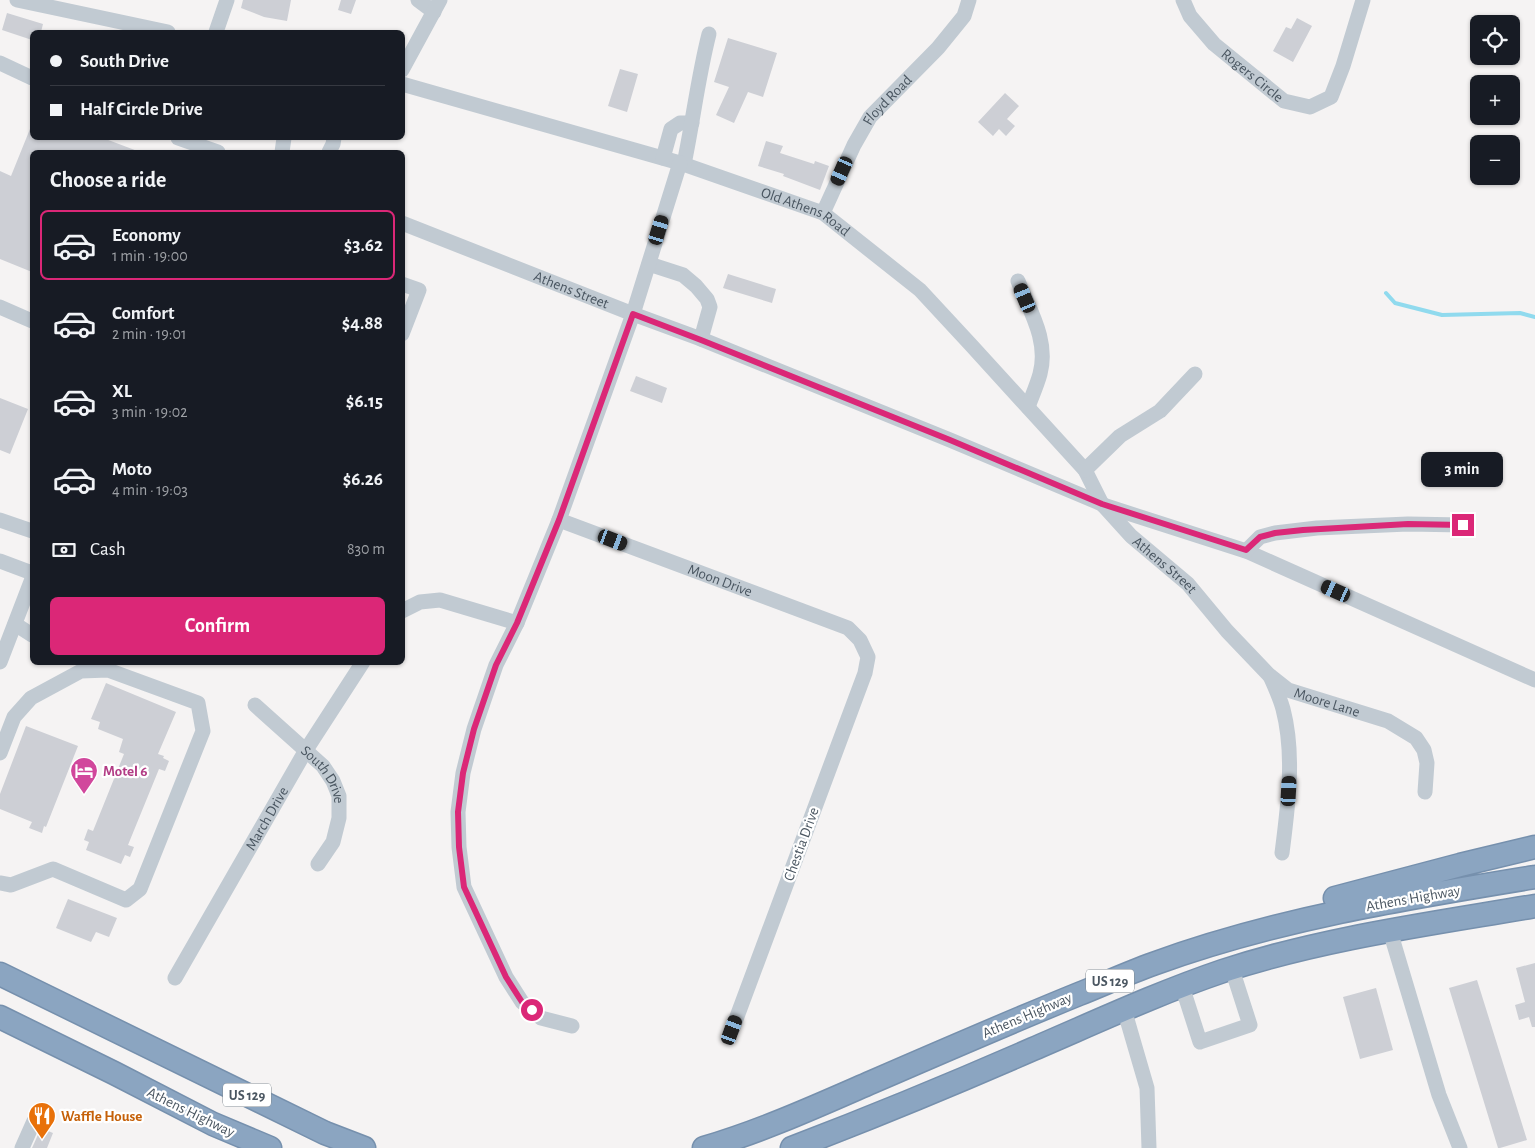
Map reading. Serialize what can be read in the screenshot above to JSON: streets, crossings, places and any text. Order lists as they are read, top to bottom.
{
  "streets": {
    "highway": ["Athens Highway", "US 129"],
    "street": [
      "Rogers Circle",
      "Floyd Road",
      "Old Athens Road",
      "Athens Street",
      "Moon Drive",
      "Moore Lane",
      "South Drive",
      "March Drive",
      "Chestia Drive"
    ]
  },
  "crossings": [
    ["Floyd Road", "Old Athens Road"],
    ["Old Athens Road", "Athens Street"],
    ["Athens Street", "Moore Lane"],
    ["Moon Drive", "Chestia Drive"],
    ["South Drive", "March Drive"]
  ],
  "places": {
    "hotel": ["Motel 6"],
    "restaurant": ["Waffle House"]
  },
  "page": {
    "map_buttons": ["+", "−"],
    "banner": ["South Drive", "Half Circle Drive"],
    "heading": "Choose a ride",
    "list": [
      {
        "name": "Economy",
        "note": "1 min · 19:00",
        "value": "$3.62"
      },
      {
        "name": "Comfort",
        "note": "2 min · 19:01",
        "value": "$4.88"
      },
      {
        "name": "XL",
        "note": "3 min · 19:02",
        "value": "$6.15"
      },
      {
        "name": "Moto",
        "note": "4 min · 19:03",
        "value": "$6.26"
      }
    ],
    "bubble": "3 min",
    "pay": ["Cash", "830 m"],
    "buttons": "Confirm"
  }
}
